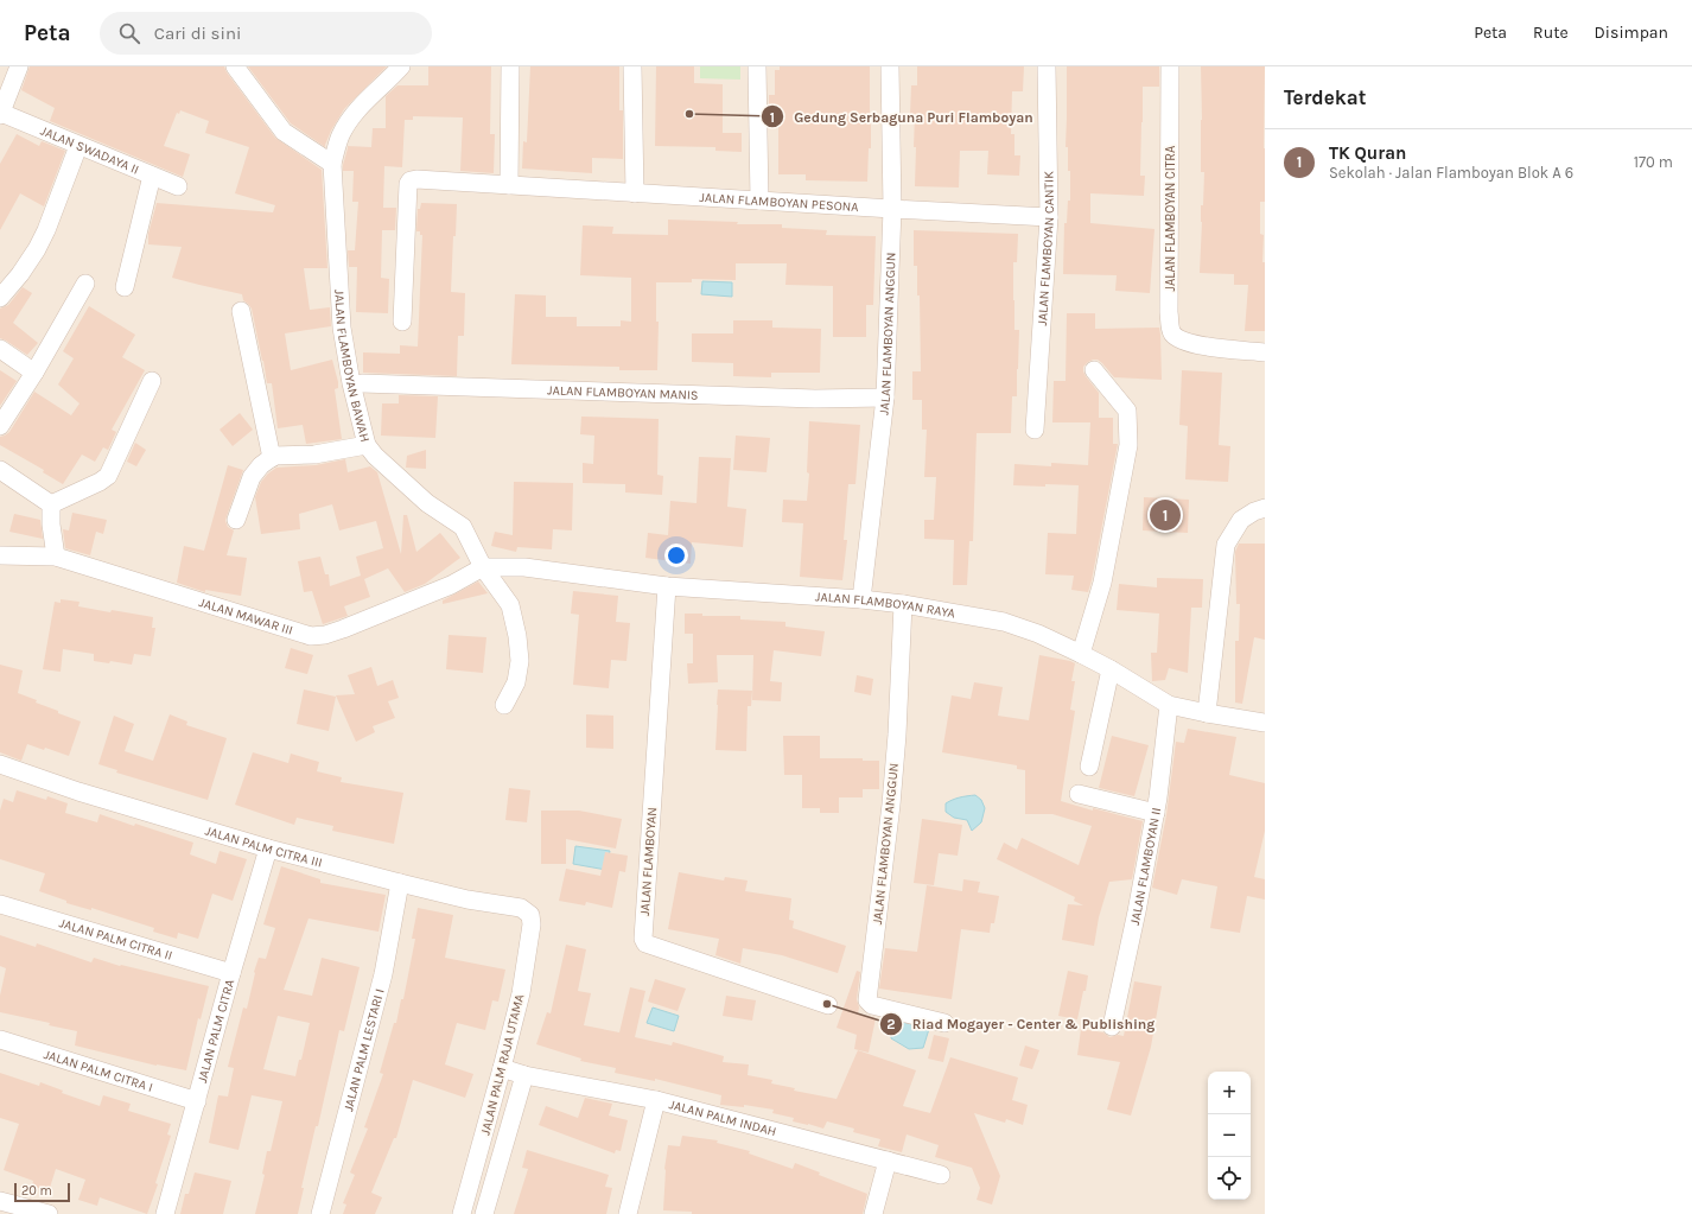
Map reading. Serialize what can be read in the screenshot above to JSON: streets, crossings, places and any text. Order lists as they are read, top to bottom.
{
  "streets": {
    "street": [
      "JALAN SWADAYA II",
      "JALAN FLAMBOYAN PESONA",
      "JALAN FLAMBOYAN CITRA",
      "JALAN FLAMBOYAN CANTIK",
      "JALAN FLAMBOYAN ANGGUN",
      "JALAN FLAMBOYAN BAWAH",
      "JALAN FLAMBOYAN MANIS",
      "JALAN FLAMBOYAN RAYA",
      "JALAN MAWAR III",
      "JALAN PALM CITRA III",
      "JALAN FLAMBOYAN",
      "JALAN FLAMBOYAN II",
      "JALAN PALM CITRA II",
      "JALAN PALM CITRA",
      "JALAN PALM LESTARI I",
      "JALAN PALM RAJA UTAMA",
      "JALAN PALM CITRA I",
      "JALAN PALM INDAH"
    ]
  },
  "crossings": [
    ["JALAN FLAMBOYAN PESONA", "JALAN FLAMBOYAN CANTIK"],
    ["JALAN FLAMBOYAN PESONA", "JALAN FLAMBOYAN ANGGUN"],
    ["JALAN FLAMBOYAN ANGGUN", "JALAN FLAMBOYAN MANIS"],
    ["JALAN FLAMBOYAN ANGGUN", "JALAN FLAMBOYAN RAYA"],
    ["JALAN FLAMBOYAN BAWAH", "JALAN FLAMBOYAN RAYA"],
    ["JALAN FLAMBOYAN BAWAH", "JALAN MAWAR III"],
    ["JALAN FLAMBOYAN RAYA", "JALAN MAWAR III"],
    ["JALAN FLAMBOYAN RAYA", "JALAN FLAMBOYAN"],
    ["JALAN FLAMBOYAN RAYA", "JALAN FLAMBOYAN II"],
    ["JALAN PALM CITRA III", "JALAN PALM CITRA"],
    ["JALAN PALM CITRA III", "JALAN PALM LESTARI I"],
    ["JALAN PALM CITRA III", "JALAN PALM RAJA UTAMA"],
    ["JALAN PALM CITRA II", "JALAN PALM CITRA"],
    ["JALAN PALM CITRA", "JALAN PALM CITRA I"],
    ["JALAN PALM RAJA UTAMA", "JALAN PALM INDAH"]
  ],
  "places": ["Gedung Serbaguna Puri Flamboyan", "Riad Mogayer - Center & Publishing"],
  "scale_bar": "20 m",
  "page": {
    "header": "Peta",
    "search": "Cari di sini",
    "nav": ["Peta", "Rute", "Disimpan"],
    "heading": "Terdekat",
    "list": [
      {
        "mark": "1",
        "name": "TK Quran",
        "note": "Sekolah · Jalan Flamboyan Blok A 6",
        "value": "170 m"
      }
    ],
    "pins": "1",
    "map_buttons": ["+", "−"],
    "scale": "20 m"
  }
}
